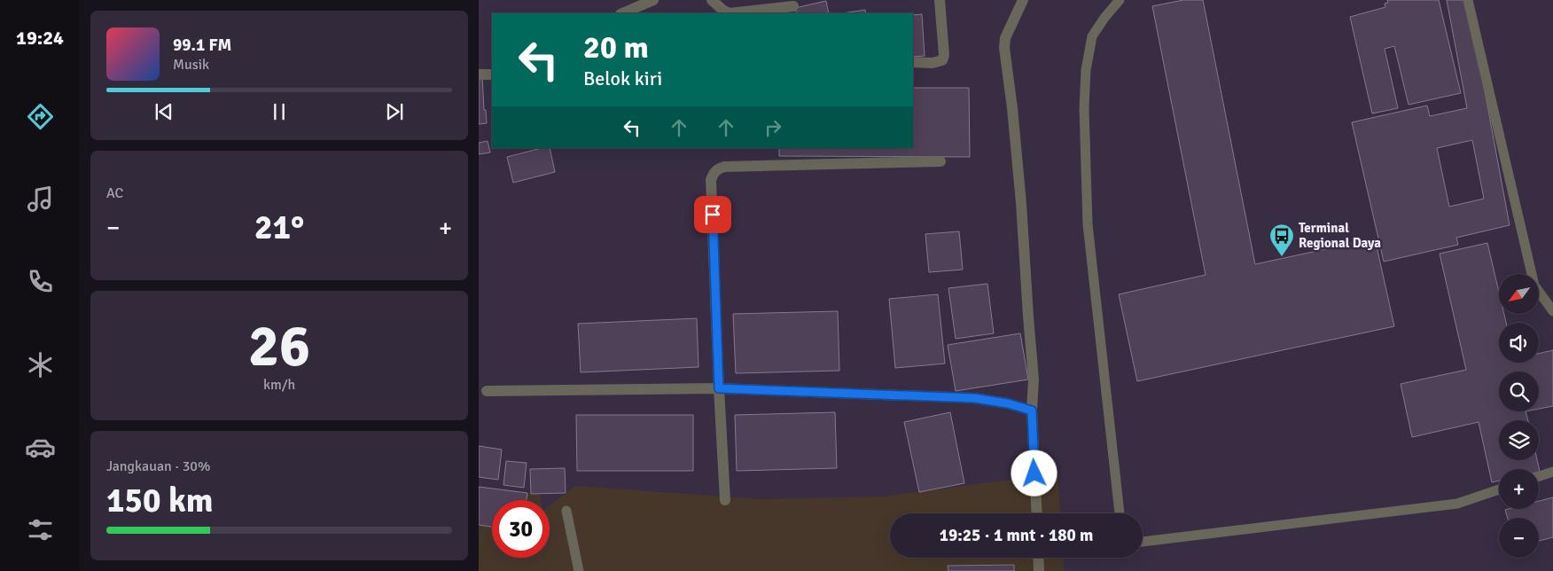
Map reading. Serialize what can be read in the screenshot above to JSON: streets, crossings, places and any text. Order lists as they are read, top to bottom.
{
  "places": {
    "bus stop": ["Terminal Regional Daya"]
  },
  "north": "bottom left",
  "page": {
    "tabs": "19:24",
    "turn": ["20 m", "Belok kiri"],
    "song": ["99.1 FM", "Musik"],
    "tile": [
      "AC",
      ["26", "km/h"],
      ["Jangkauan · 30%", "150 km"]
    ],
    "heat": ["−", "21°", "+"],
    "map_buttons": ["+", "−"],
    "limit": "30",
    "trip": "19:25 · 1 mnt · 180 m"
  }
}
